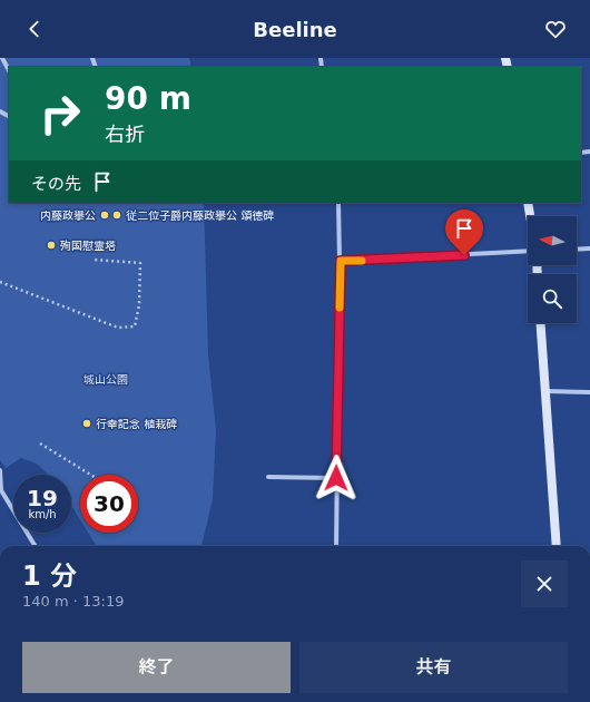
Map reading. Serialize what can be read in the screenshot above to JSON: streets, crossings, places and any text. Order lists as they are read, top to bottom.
{
  "parks": ["城山公園"],
  "places": [
    "内藤政擧公",
    "従二位子爵内藤政擧公 頌徳碑",
    "殉国慰霊塔",
    "行幸記念 植栽碑"
  ],
  "north": "left",
  "page": {
    "header": "Beeline",
    "turn": ["90 m", "右折"],
    "then": "その先",
    "speed": "19 km/h",
    "limit": "30",
    "heading": ["1 分", "140 m · 13:19"],
    "buttons": ["終了", "共有"]
  }
}
